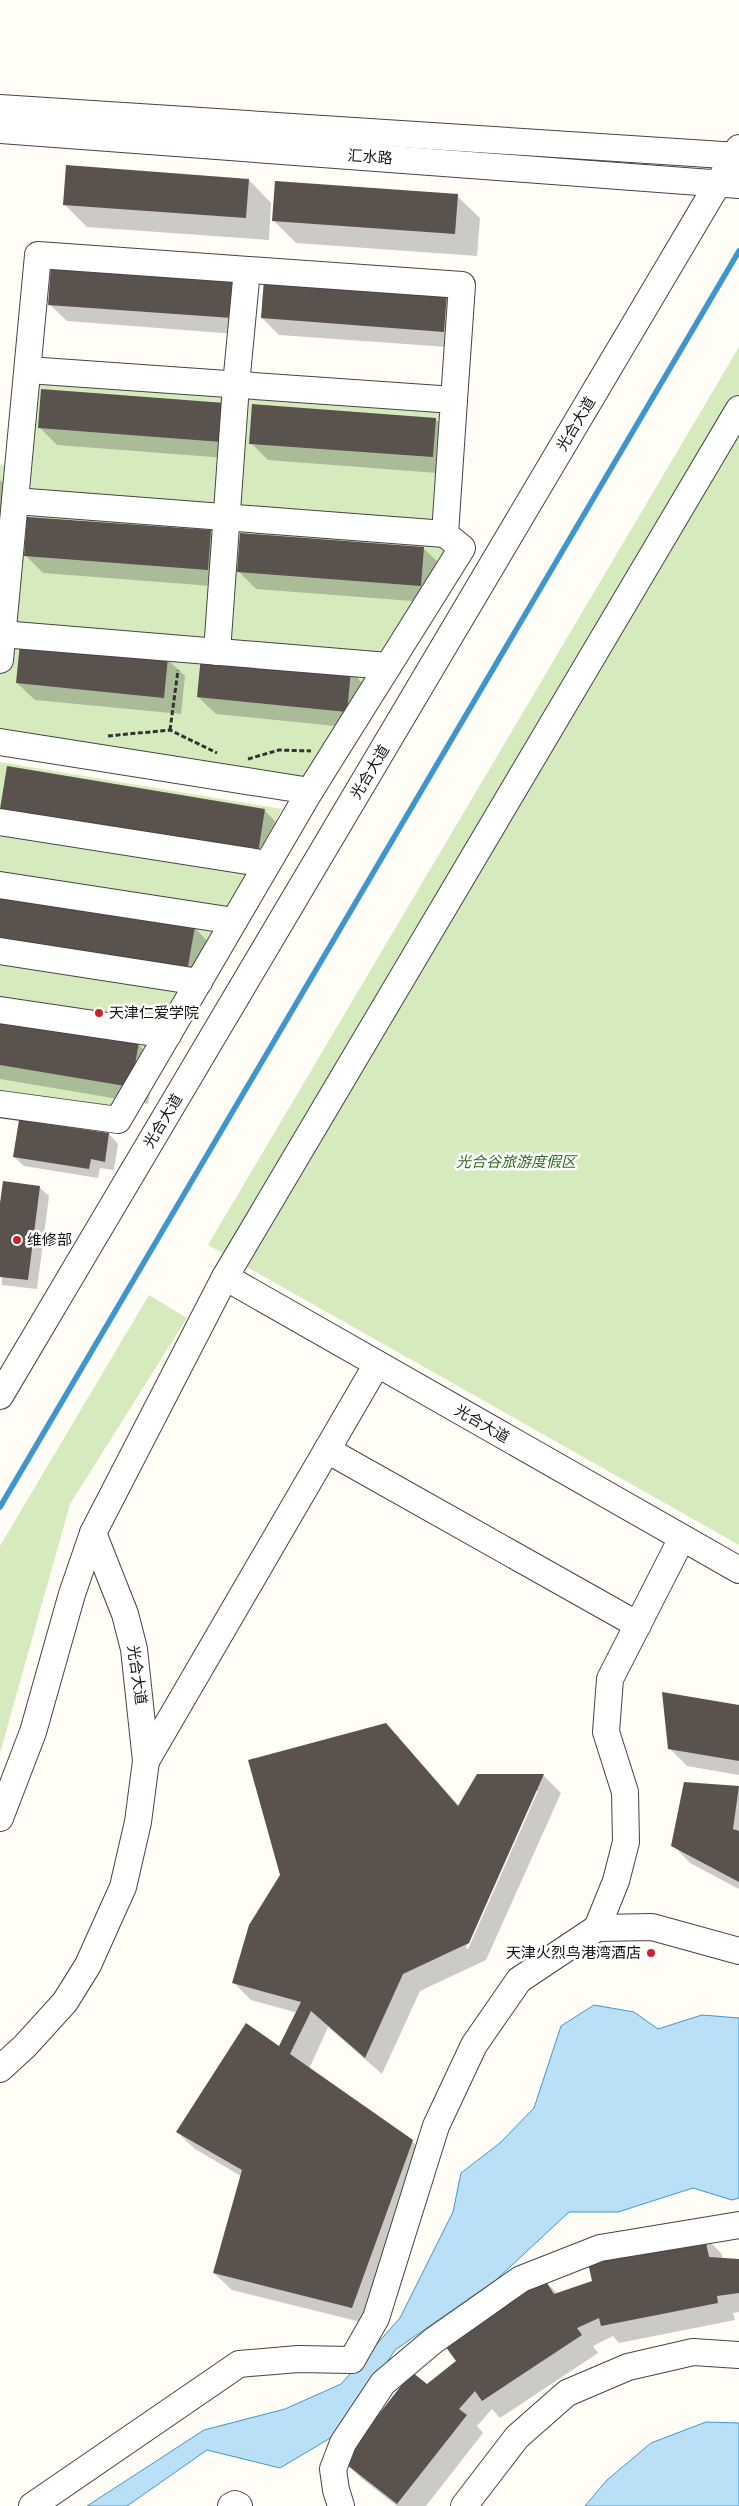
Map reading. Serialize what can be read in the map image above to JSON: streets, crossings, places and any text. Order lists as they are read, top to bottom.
{
  "streets": {
    "street": ["汇水路", "光合大道"]
  },
  "crossings": [
    ["汇水路", "光合大道"]
  ],
  "parks": ["光合谷旅游度假区"],
  "places": ["天津仁爱学院", "维修部", "天津火烈鸟港湾酒店"]
}
